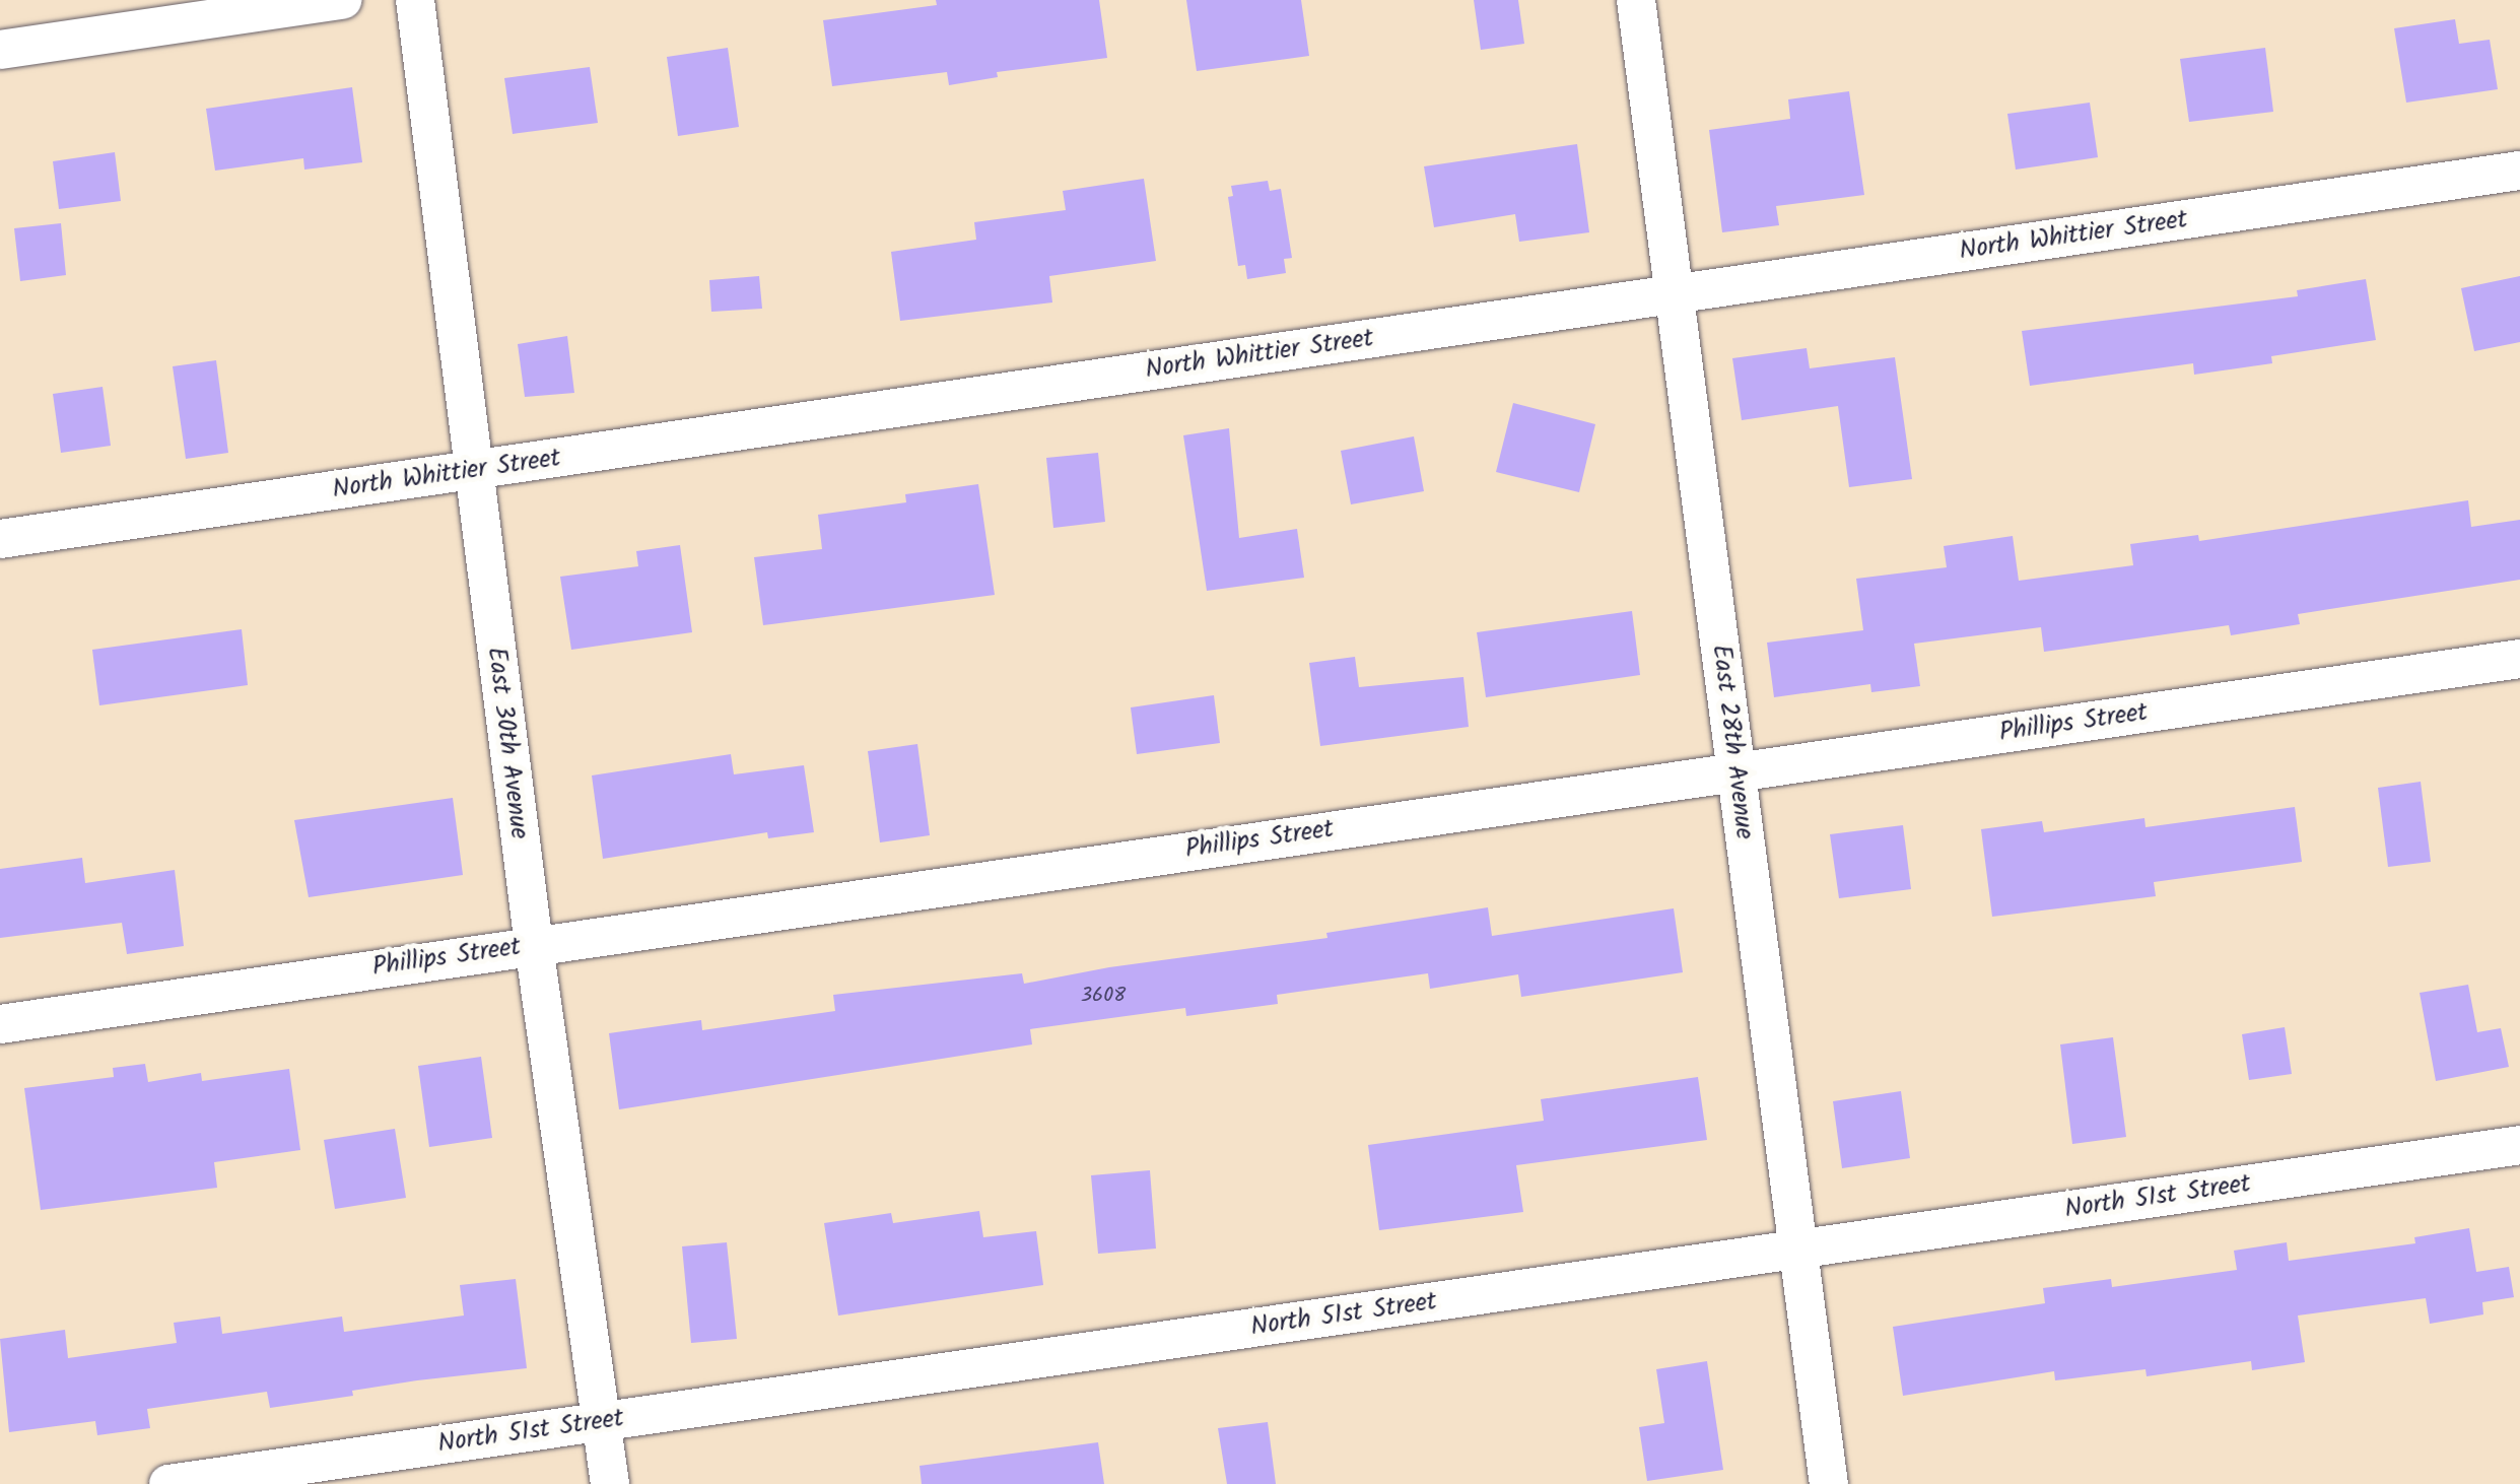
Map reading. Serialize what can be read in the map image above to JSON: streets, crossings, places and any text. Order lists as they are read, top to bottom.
{
  "streets": {
    "street": [
      "North Whittier Street",
      "Phillips Street",
      "East 28th Avenue",
      "East 30th Avenue",
      "North 51st Street"
    ]
  },
  "crossings": [
    ["North Whittier Street", "East 28th Avenue"],
    ["North Whittier Street", "East 30th Avenue"],
    ["Phillips Street", "East 28th Avenue"],
    ["Phillips Street", "East 30th Avenue"],
    ["East 28th Avenue", "North 51st Street"],
    ["East 30th Avenue", "North 51st Street"]
  ],
  "house_numbers": ["3608"]
}
